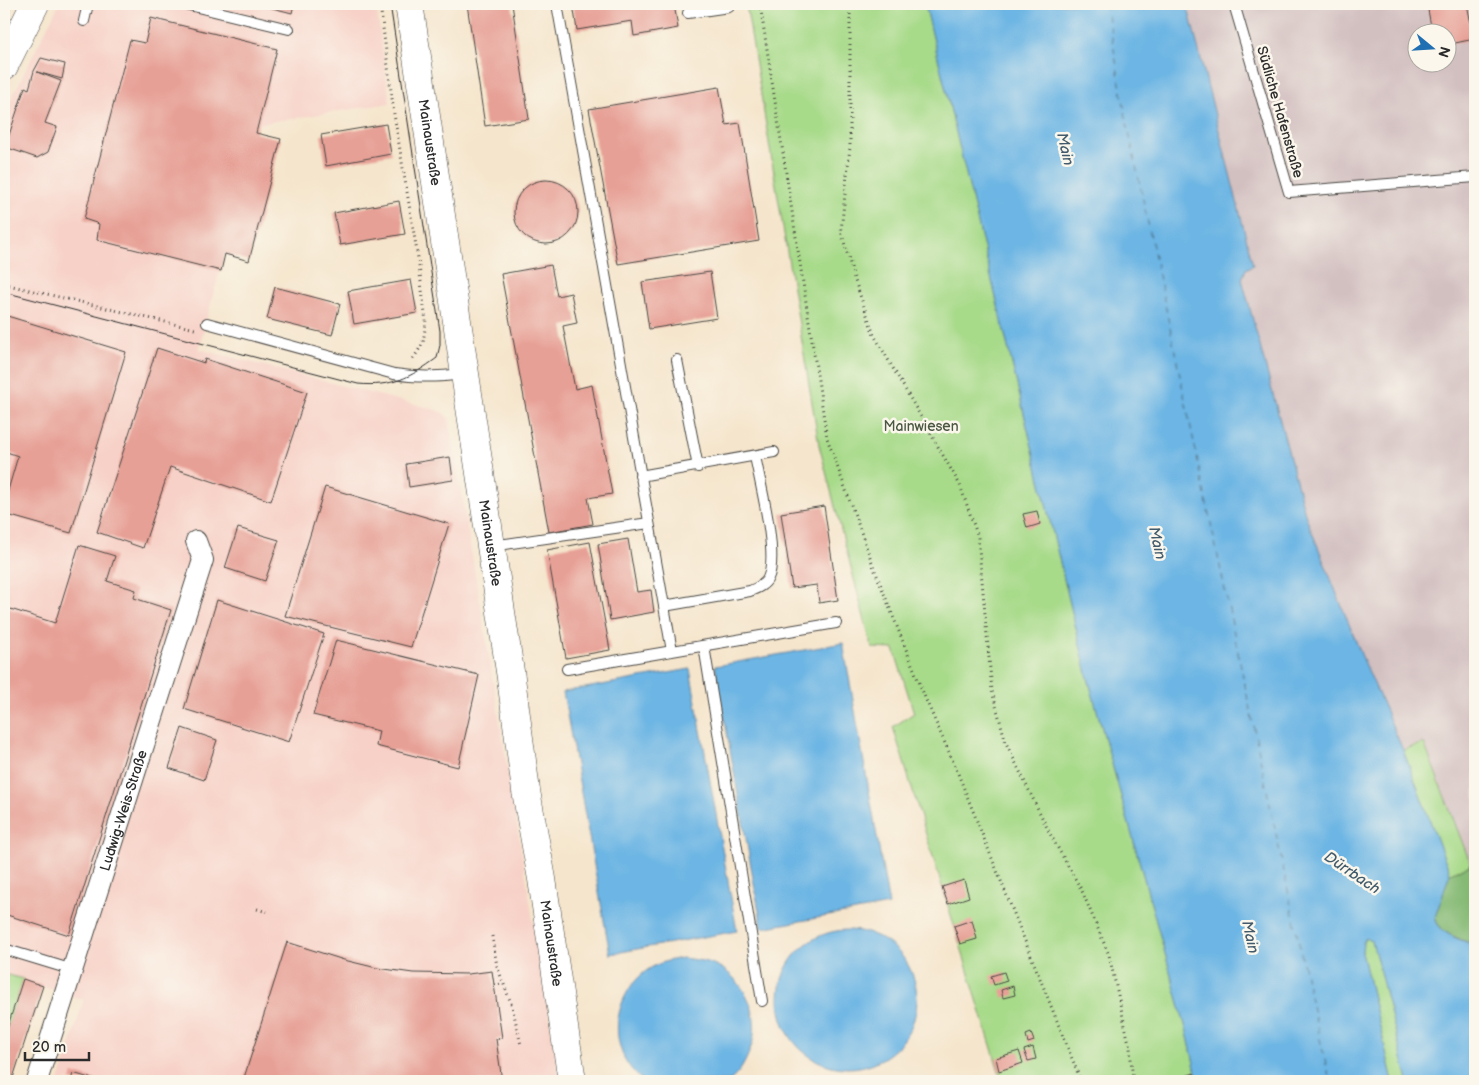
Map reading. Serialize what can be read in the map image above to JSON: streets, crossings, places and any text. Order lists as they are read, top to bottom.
{
  "streets": {
    "main road": ["Mainaustraße"],
    "street": ["Ludwig-Weis-Straße"],
    "lane": ["Südliche Hafenstraße"]
  },
  "water": ["Main", "Dürrbach"],
  "parks": ["Mainwiesen"],
  "scale_bar": "20 m",
  "north": "right"
}
